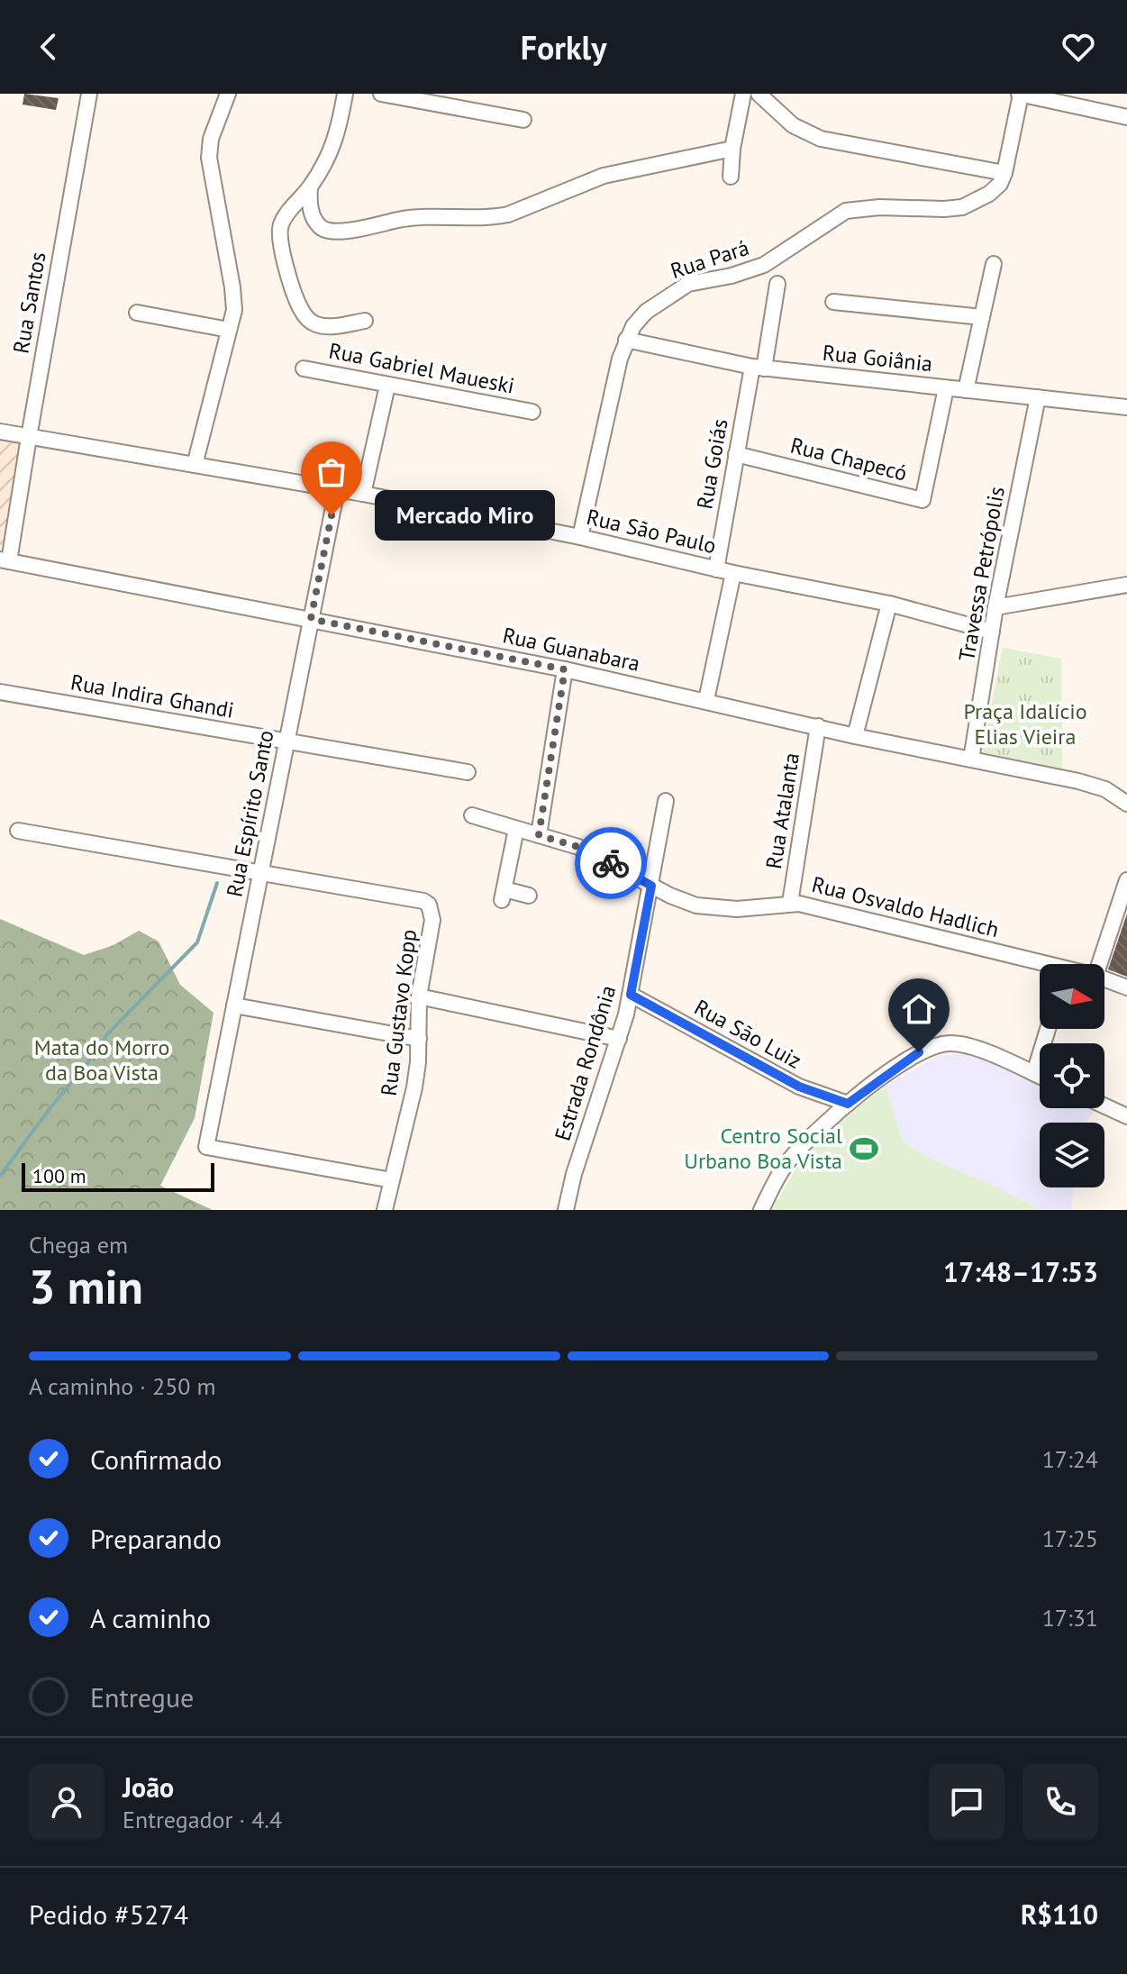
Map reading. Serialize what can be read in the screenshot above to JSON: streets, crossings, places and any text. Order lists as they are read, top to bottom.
{
  "streets": {
    "street": [
      "Rua Pará",
      "Rua Santos",
      "Rua Goiânia",
      "Rua Gabriel Maueski",
      "Rua Chapecó",
      "Rua Goiás",
      "Rua São Paulo",
      "Travessa Petrópolis",
      "Rua Guanabara",
      "Rua Indira Ghandi",
      "Rua Atalanta",
      "Rua Espírito Santo",
      "Rua Osvaldo Hadlich",
      "Rua Gustavo Kopp",
      "Rua São Luiz",
      "Estrada Rondônia"
    ]
  },
  "crossings": [
    ["Rua Pará", "Rua Goiânia"],
    ["Rua Pará", "Rua São Paulo"],
    ["Rua Santos", "Rua São Paulo"],
    ["Rua Santos", "Rua Guanabara"],
    ["Rua Goiânia", "Rua Chapecó"],
    ["Rua Goiânia", "Rua Goiás"],
    ["Rua Goiânia", "Travessa Petrópolis"],
    ["Rua Chapecó", "Rua Goiás"],
    ["Rua Goiás", "Rua São Paulo"],
    ["Rua São Paulo", "Travessa Petrópolis"],
    ["Rua São Paulo", "Rua Espírito Santo"],
    ["Travessa Petrópolis", "Rua Guanabara"],
    ["Rua Guanabara", "Rua Atalanta"],
    ["Rua Guanabara", "Rua Espírito Santo"],
    ["Rua Indira Ghandi", "Rua Espírito Santo"],
    ["Rua Atalanta", "Rua Osvaldo Hadlich"],
    ["Rua Espírito Santo", "Rua Gustavo Kopp"],
    ["Rua Osvaldo Hadlich", "Estrada Rondônia"],
    ["Rua São Luiz", "Estrada Rondônia"]
  ],
  "parks": ["Praça Idalício Elias Vieira", "Mata do Morro da Boa Vista"],
  "places": {
    "other": ["Mercado Miro"],
    "sports": ["Centro Social Urbano Boa Vista"]
  },
  "scale_bar": "100 m",
  "north": "right",
  "page": {
    "header": "Forkly",
    "bubble": "Mercado Miro",
    "scale": "100 m",
    "heading": ["3 min", "Chega em", "17:48–17:53"],
    "panel": [
      "João",
      "Entregador · 4.4",
      "Pedido #5274",
      "R$110"
    ],
    "bar": "A caminho · 250 m",
    "list": [
      ["Confirmado", "17:24"],
      ["Preparando", "17:25"],
      ["A caminho", "17:31"],
      "Entregue"
    ]
  }
}
